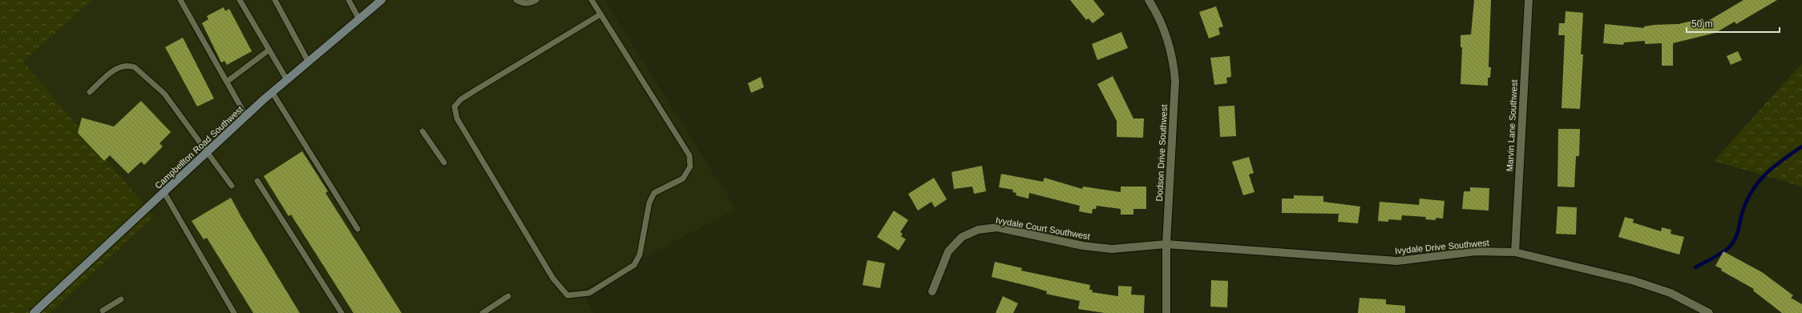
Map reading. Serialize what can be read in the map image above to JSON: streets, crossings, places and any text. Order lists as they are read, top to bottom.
{
  "streets": {
    "main road": ["Campbellton Road Southwest"],
    "street": [
      "Marvin Lane Southwest",
      "Dodson Drive Southwest",
      "Ivydale Court Southwest",
      "Ivydale Drive Southwest"
    ]
  },
  "crossings": [
    ["Marvin Lane Southwest", "Ivydale Drive Southwest"],
    ["Dodson Drive Southwest", "Ivydale Court Southwest"],
    ["Dodson Drive Southwest", "Ivydale Drive Southwest"],
    ["Ivydale Court Southwest", "Ivydale Drive Southwest"]
  ],
  "scale_bar": "50 m"
}
